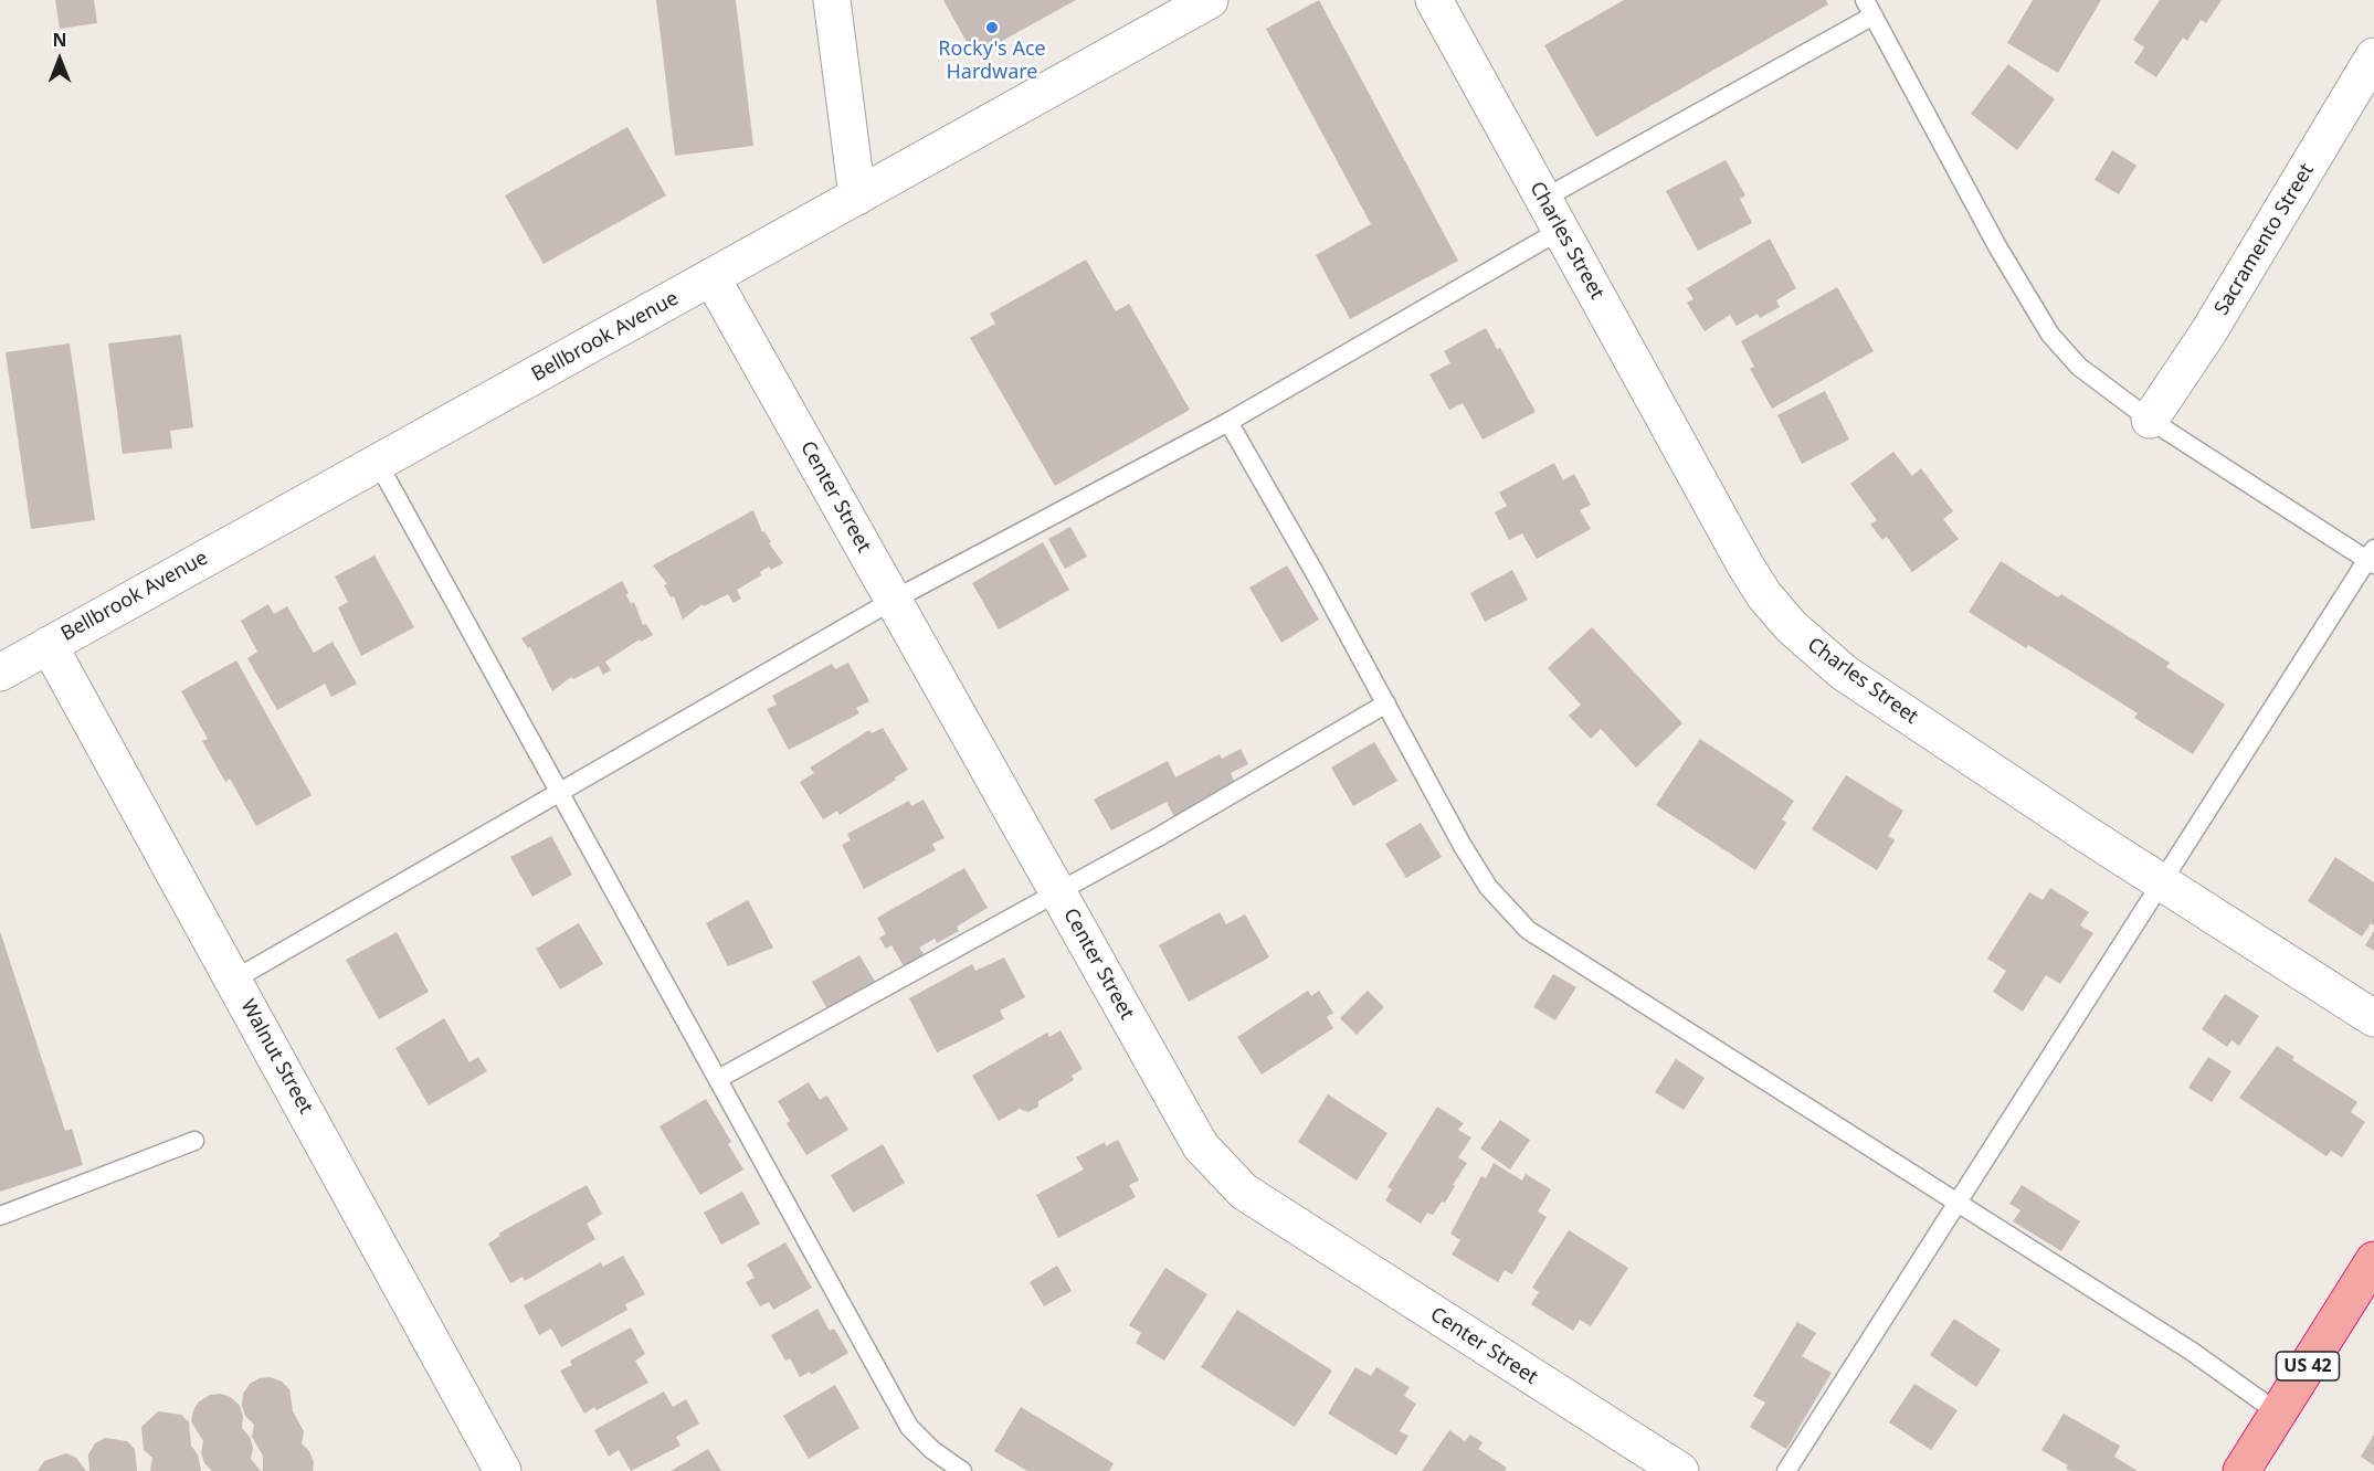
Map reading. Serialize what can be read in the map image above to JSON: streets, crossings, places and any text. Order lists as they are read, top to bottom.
{
  "streets": {
    "highway": ["US 42"],
    "street": [
      "Sacramento Street",
      "Charles Street",
      "Bellbrook Avenue",
      "Center Street",
      "Walnut Street"
    ]
  },
  "crossings": [
    ["Bellbrook Avenue", "Center Street"],
    ["Bellbrook Avenue", "Walnut Street"]
  ],
  "places": ["Rocky's Ace Hardware"],
  "north": "top"
}
